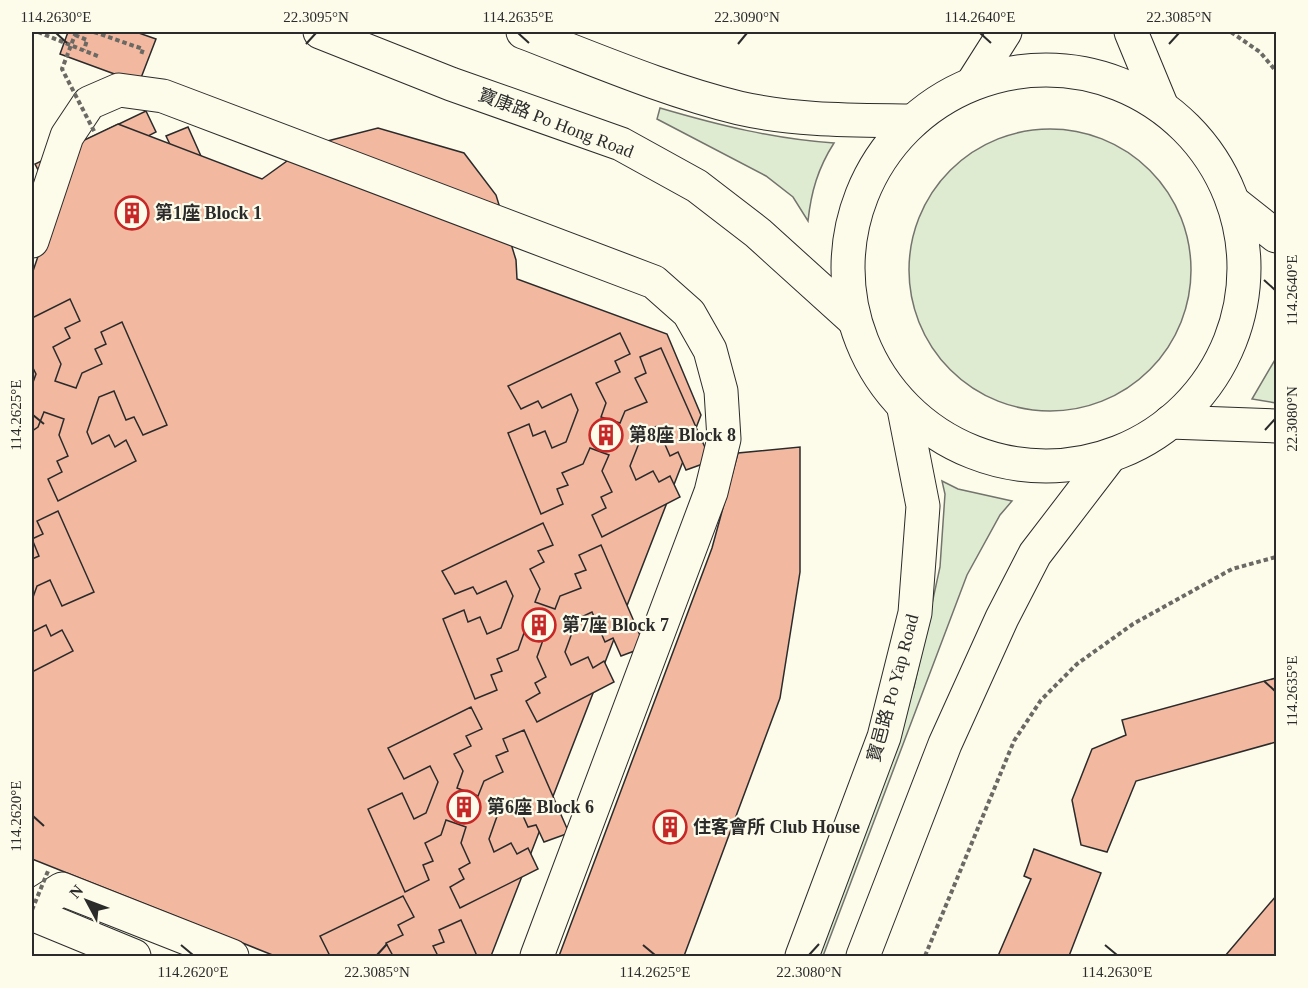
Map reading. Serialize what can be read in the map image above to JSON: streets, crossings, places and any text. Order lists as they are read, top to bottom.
{
  "streets": {
    "main road": ["寶康路 Po Hong Road", "寶邑路 Po Yap Road"]
  },
  "crossings": [
    ["寶康路 Po Hong Road", "寶邑路 Po Yap Road"]
  ],
  "places": {
    "building": [
      "第1座 Block 1",
      "第8座 Block 8",
      "第7座 Block 7",
      "第6座 Block 6",
      "住客會所 Club House"
    ]
  },
  "north": "top left",
  "coordinates": [
    "114.2630°E",
    "22.3095°N",
    "114.2635°E",
    "22.3090°N",
    "114.2640°E",
    "22.3085°N",
    "114.2625°E",
    "22.3080°N",
    "114.2620°E"
  ]
}
